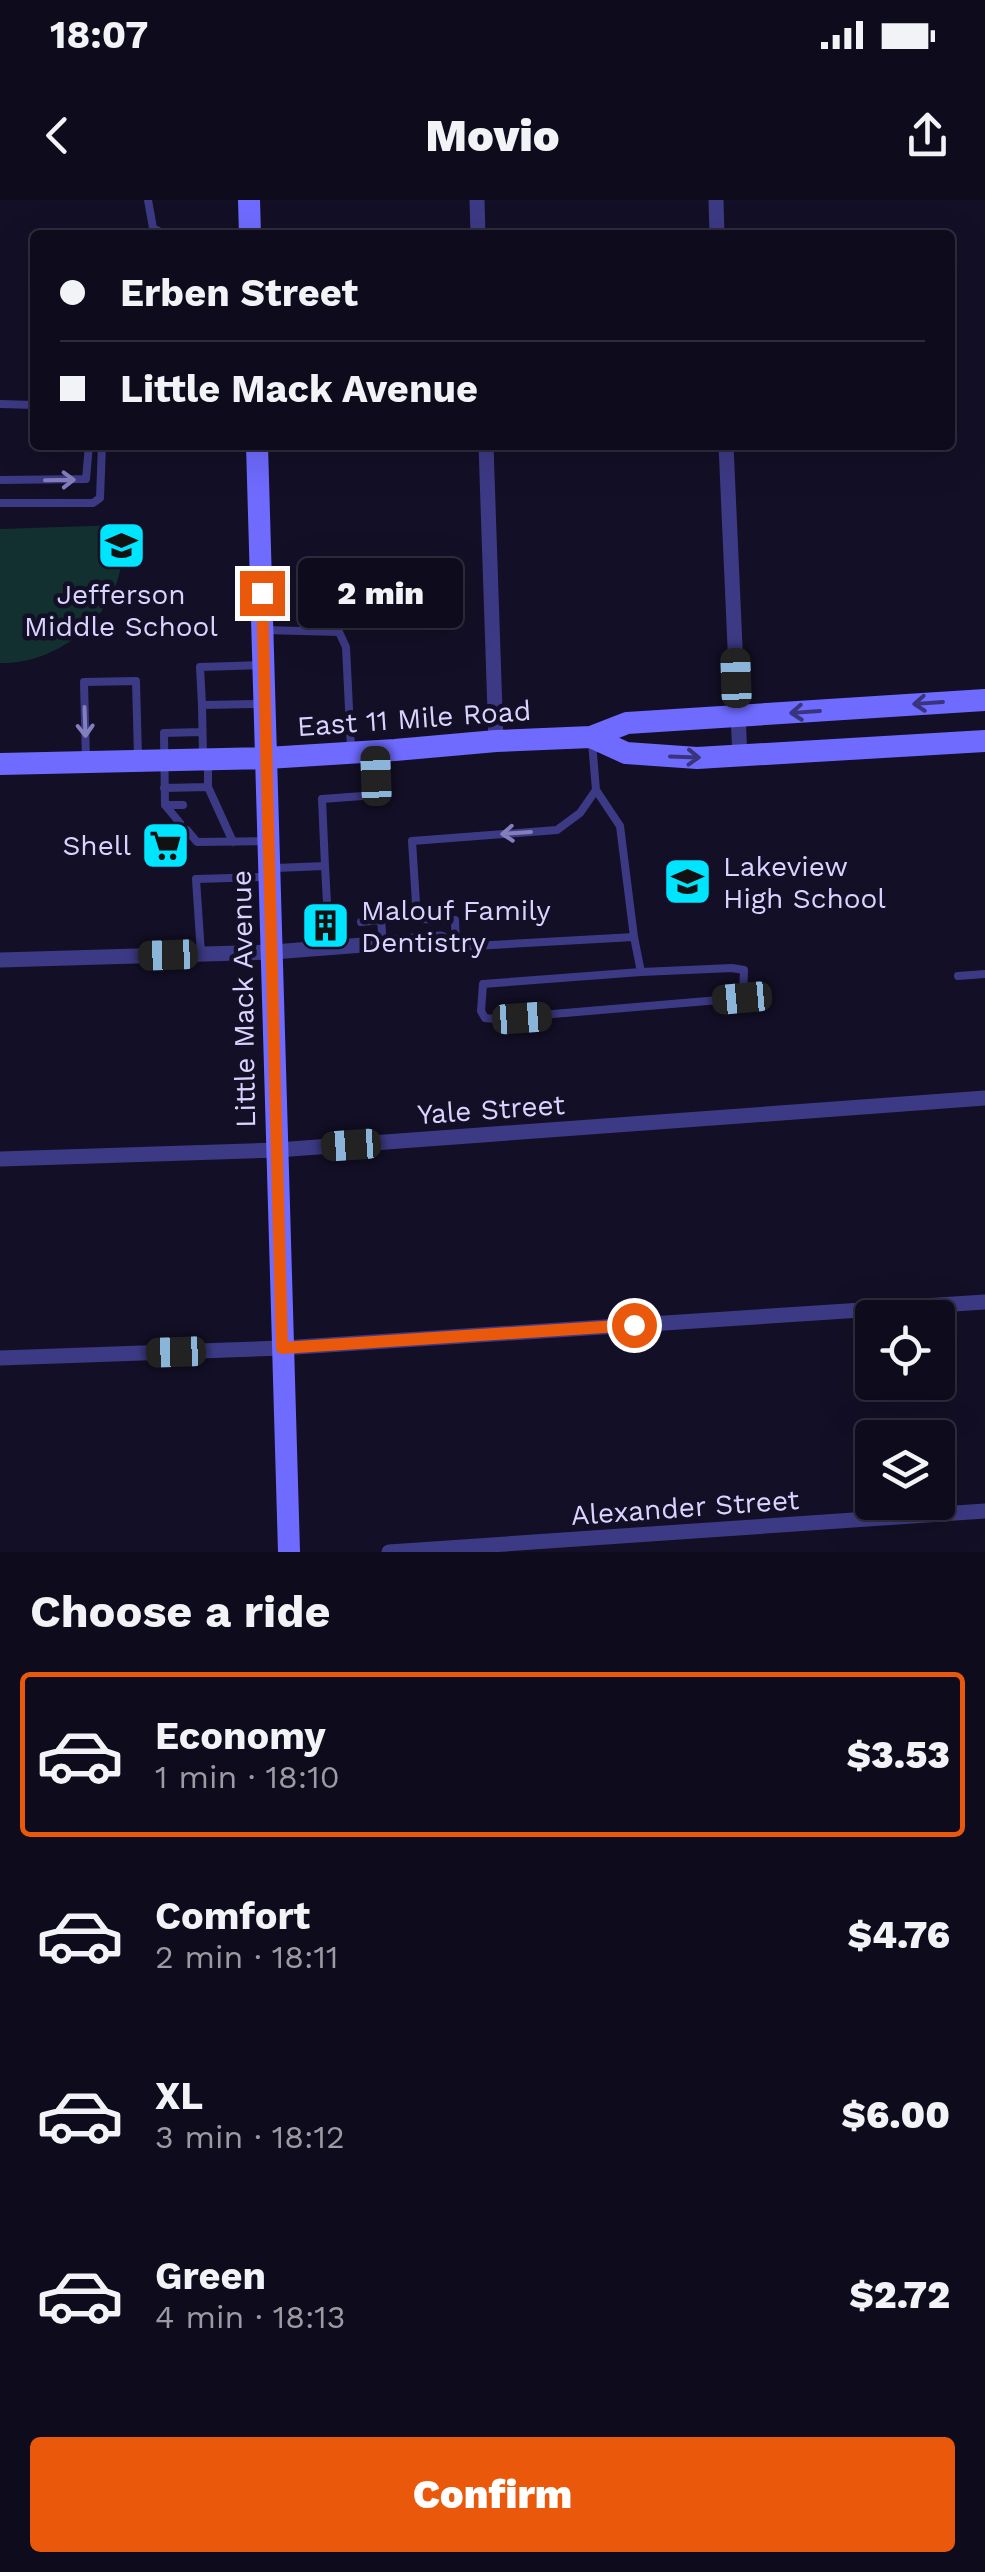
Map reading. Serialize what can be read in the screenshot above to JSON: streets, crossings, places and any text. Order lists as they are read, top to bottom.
{
  "streets": {
    "main road": ["East 11 Mile Road", "Little Mack Avenue"],
    "street": ["Yale Street", "Alexander Street"]
  },
  "crossings": [
    ["East 11 Mile Road", "Little Mack Avenue"],
    ["Little Mack Avenue", "Yale Street"]
  ],
  "places": {
    "school or university": ["Jefferson Middle School", "Lakeview High School"],
    "supermarket": ["Shell"],
    "building": ["Malouf Family Dentistry"]
  },
  "page": {
    "status": "18:07",
    "header": "Movio",
    "banner": ["Erben Street", "Little Mack Avenue"],
    "bubble": "2 min",
    "heading": "Choose a ride",
    "list": [
      {
        "name": "Economy",
        "note": "1 min · 18:10",
        "value": "$3.53"
      },
      {
        "name": "Comfort",
        "note": "2 min · 18:11",
        "value": "$4.76"
      },
      {
        "name": "XL",
        "note": "3 min · 18:12",
        "value": "$6.00"
      },
      {
        "name": "Green",
        "note": "4 min · 18:13",
        "value": "$2.72"
      }
    ],
    "buttons": "Confirm"
  }
}
